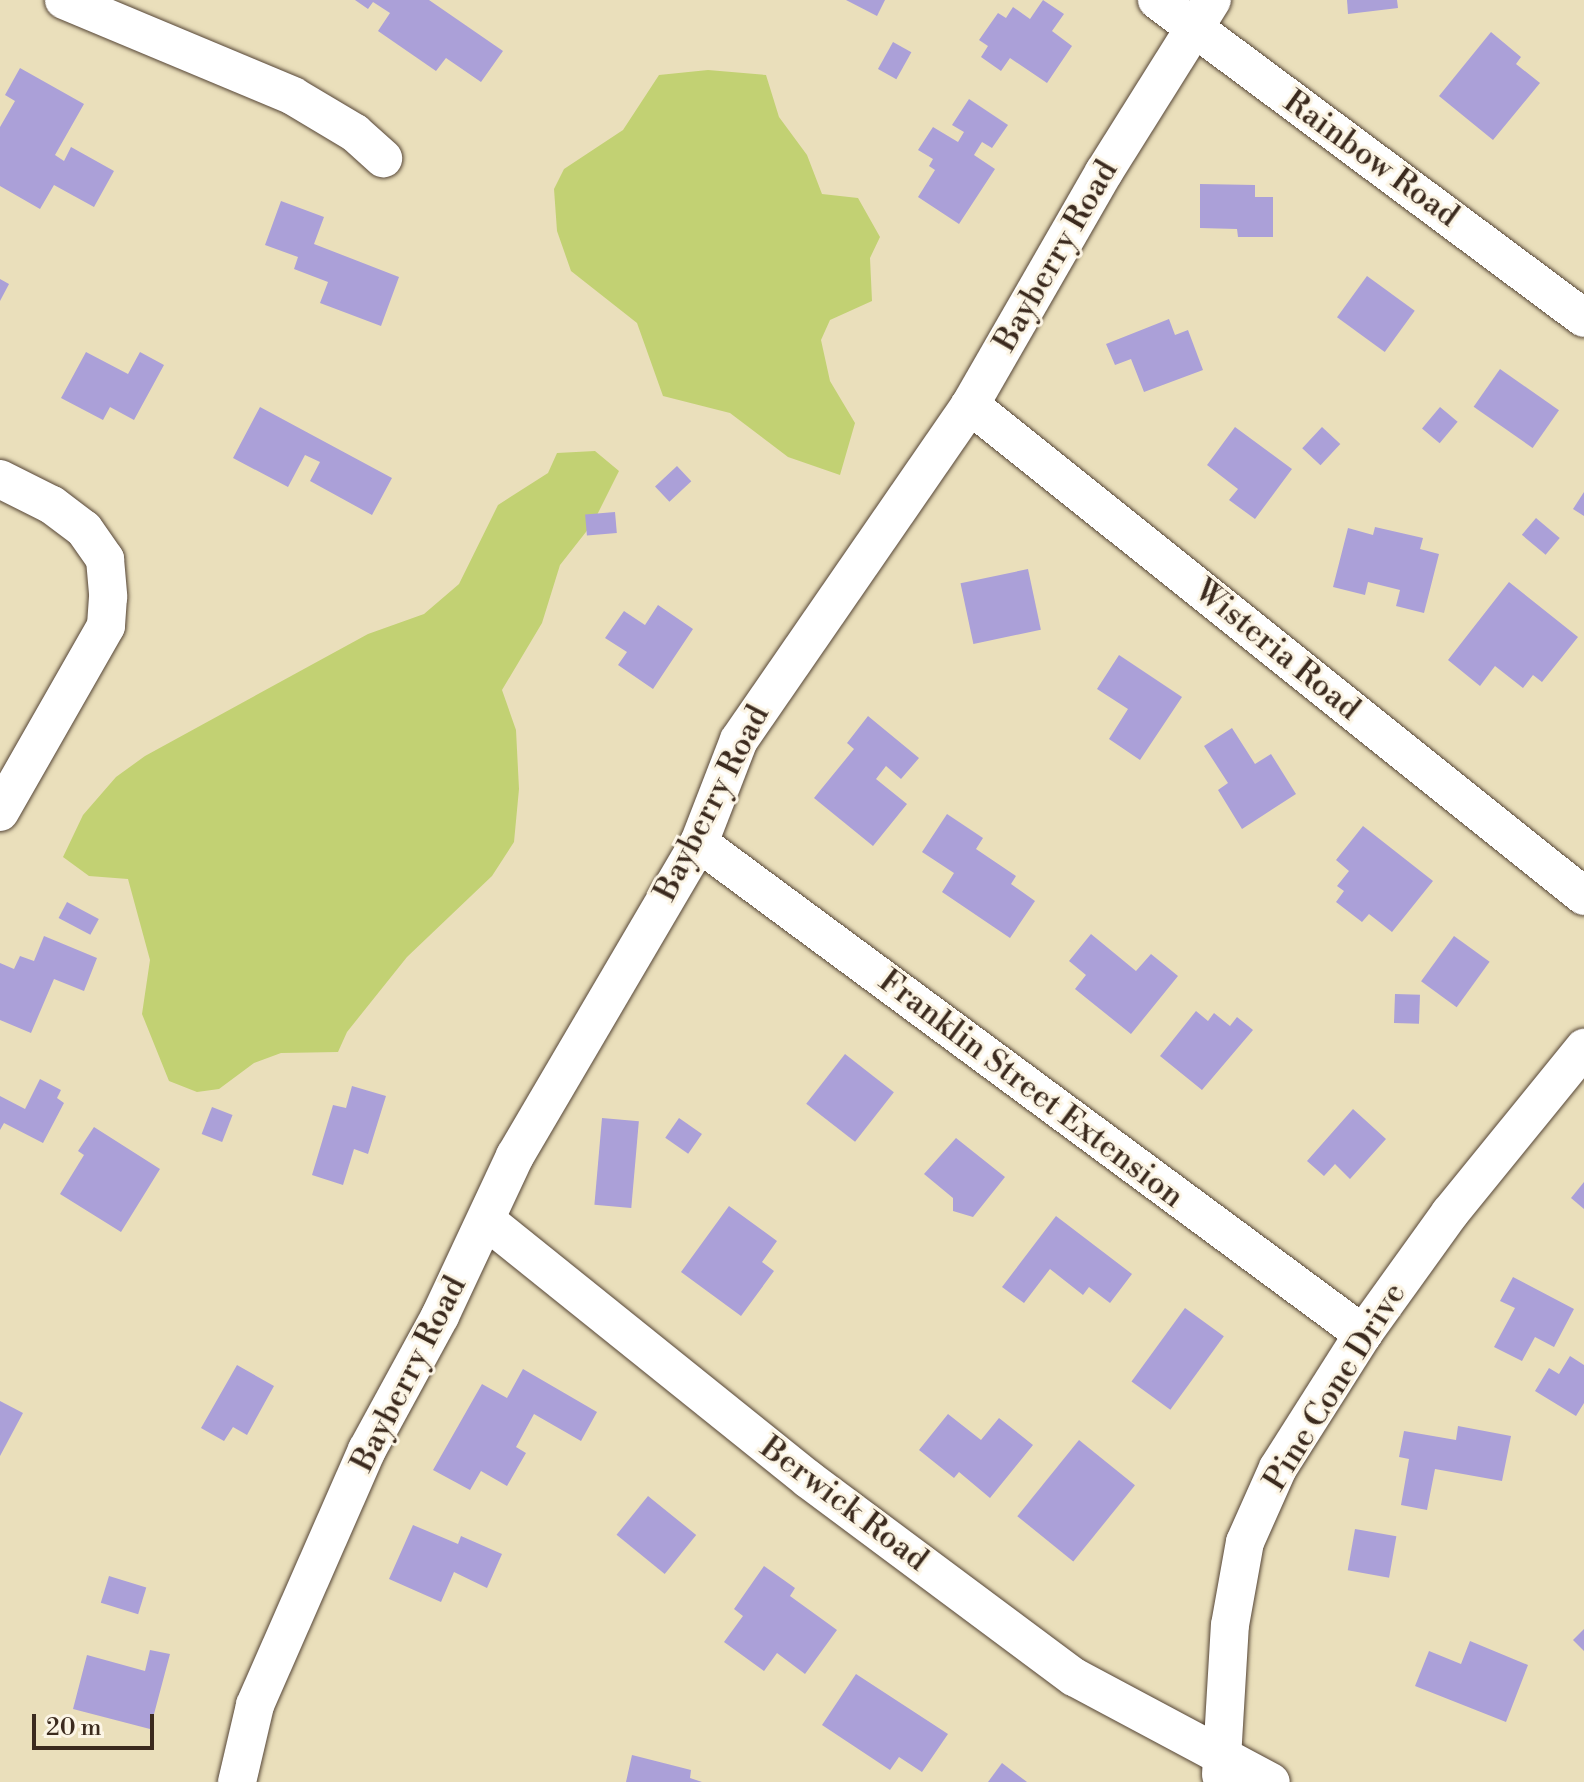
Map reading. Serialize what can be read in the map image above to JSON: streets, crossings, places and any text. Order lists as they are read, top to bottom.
{
  "streets": {
    "street": [
      "Rainbow Road",
      "Bayberry Road",
      "Wisteria Road",
      "Franklin Street Extension",
      "Pine Cone Drive",
      "Berwick Road"
    ]
  },
  "crossings": [
    ["Rainbow Road", "Bayberry Road"],
    ["Bayberry Road", "Wisteria Road"],
    ["Bayberry Road", "Franklin Street Extension"],
    ["Bayberry Road", "Berwick Road"],
    ["Franklin Street Extension", "Pine Cone Drive"],
    ["Pine Cone Drive", "Berwick Road"]
  ],
  "scale_bar": "20 m"
}
